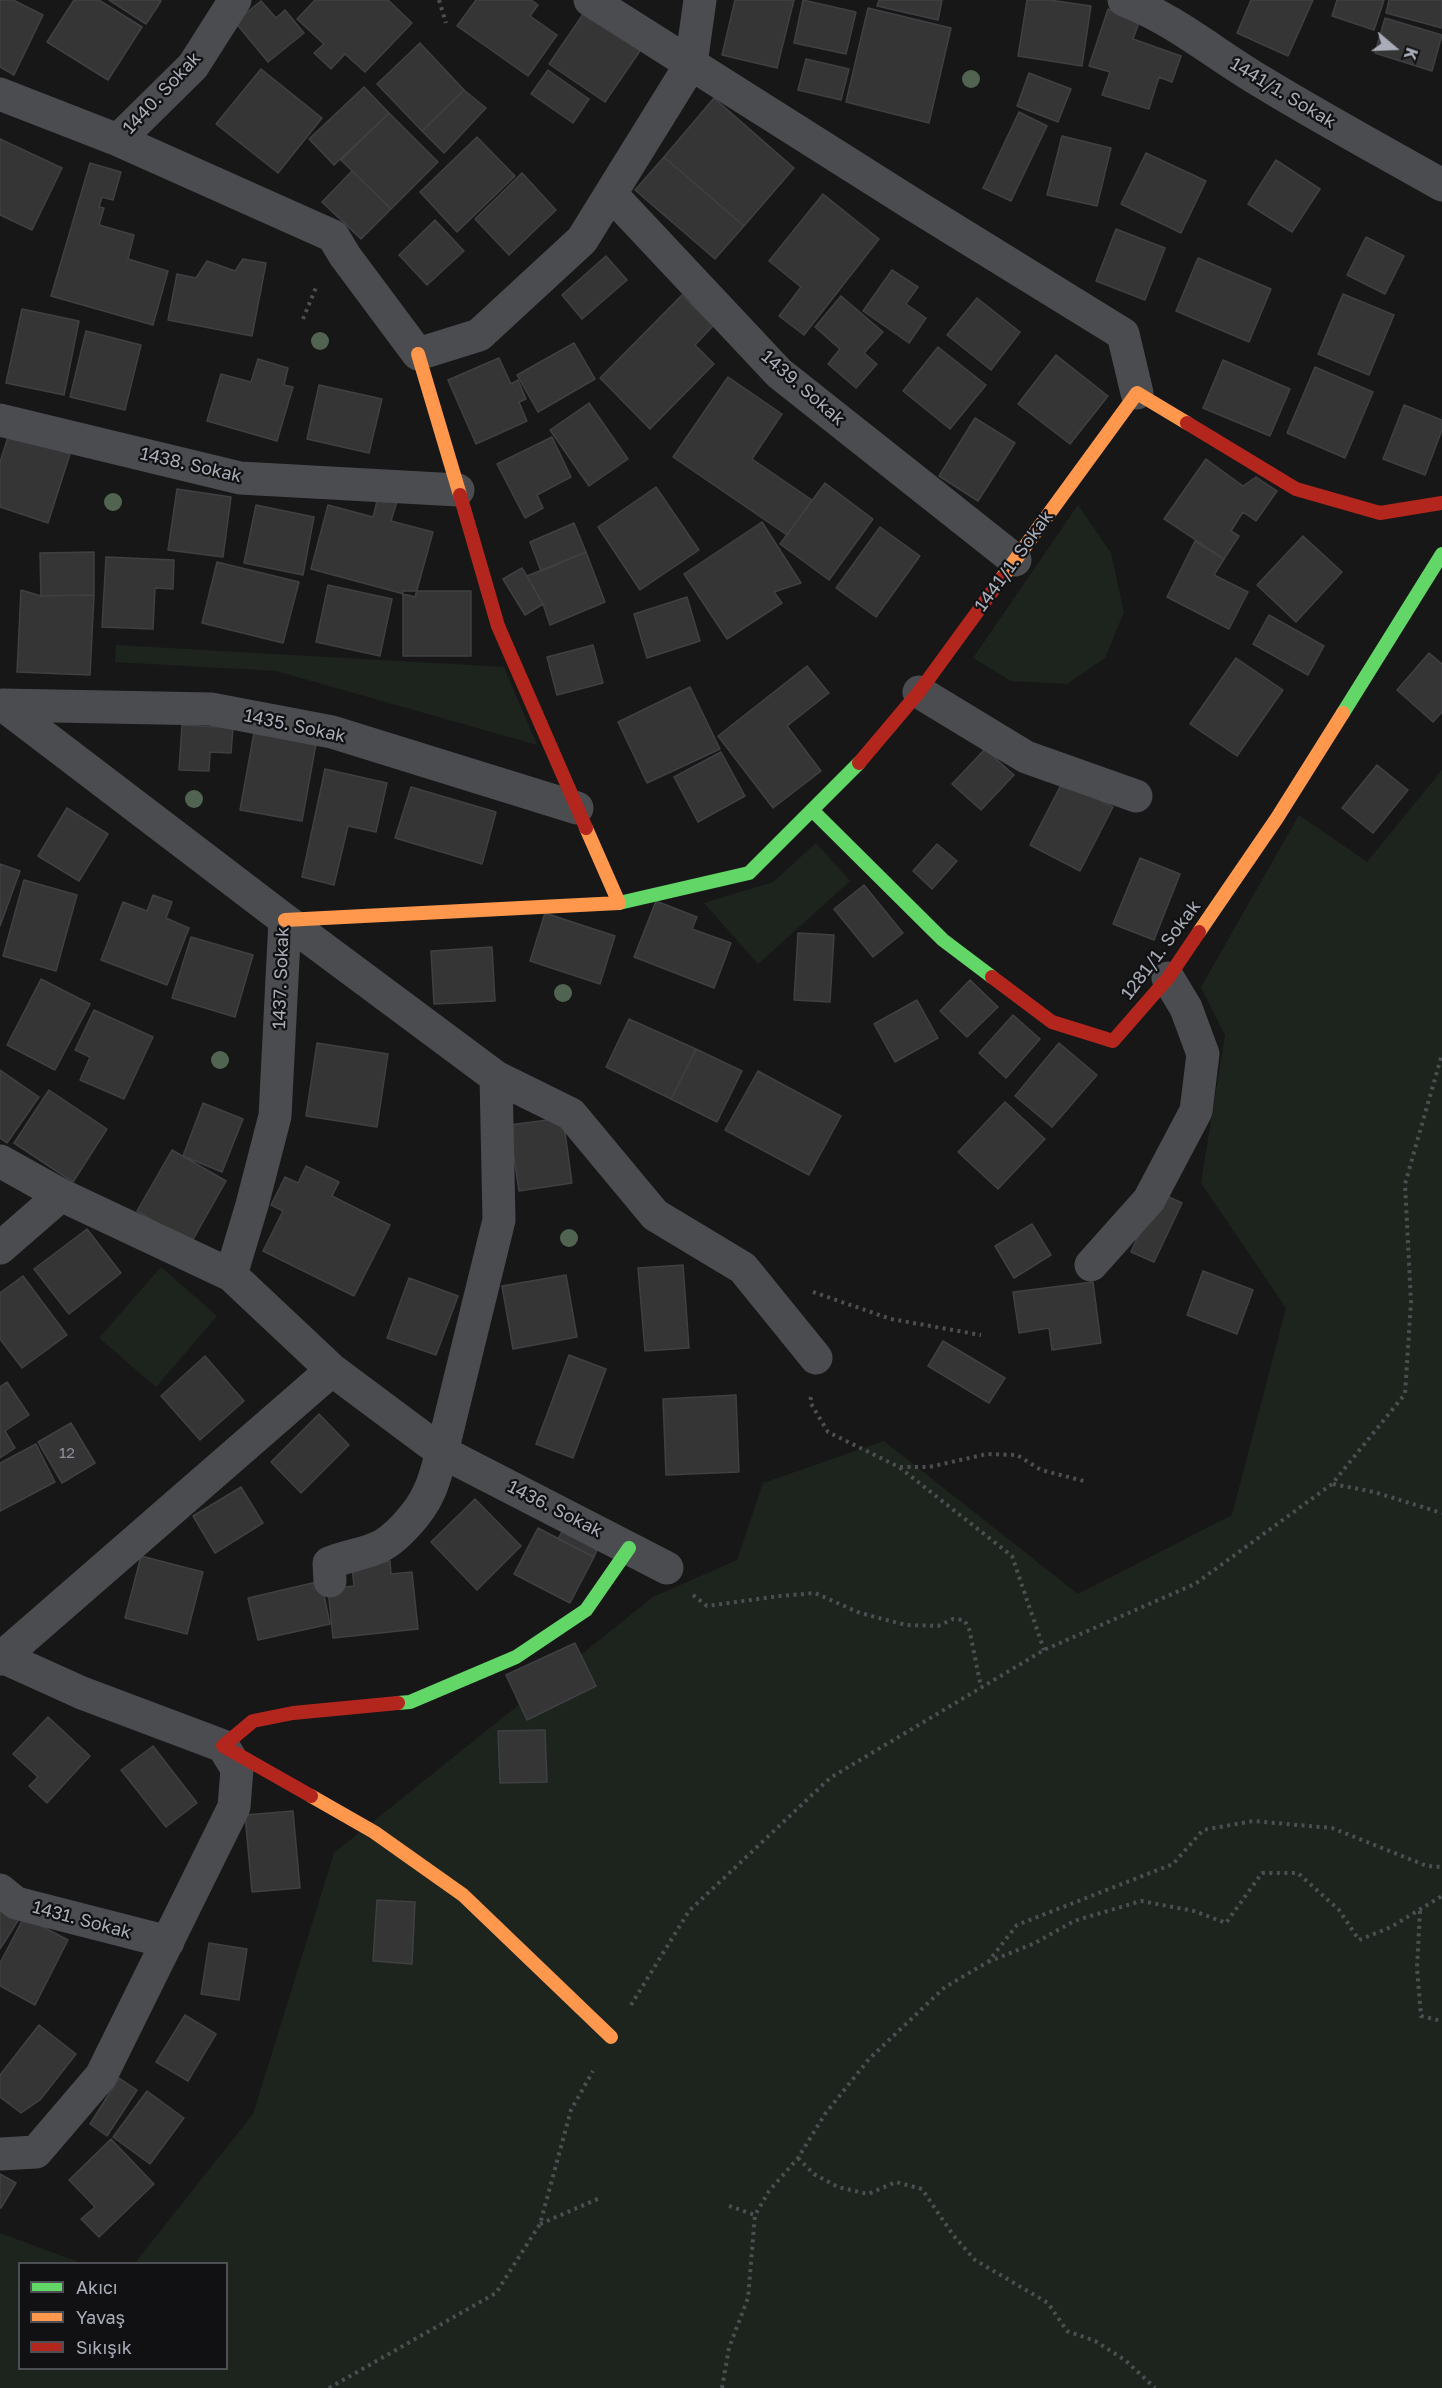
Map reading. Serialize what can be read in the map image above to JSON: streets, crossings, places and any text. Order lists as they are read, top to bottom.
{
  "streets": {
    "street": [
      "1440. Sokak",
      "1441/1. Sokak",
      "1439. Sokak",
      "1438. Sokak",
      "1435. Sokak",
      "1281/1. Sokak",
      "1437. Sokak",
      "1436. Sokak",
      "1431. Sokak"
    ]
  },
  "crossings": [
    ["1441/1. Sokak", "1439. Sokak"],
    ["1441/1. Sokak", "1281/1. Sokak"],
    ["1441/1. Sokak", "1437. Sokak"],
    ["1435. Sokak", "1437. Sokak"],
    ["1437. Sokak", "1436. Sokak"]
  ],
  "house_numbers": ["12"],
  "legend": ["Akıcı", "Yavaş", "Sıkışık"],
  "north": "right"
}
